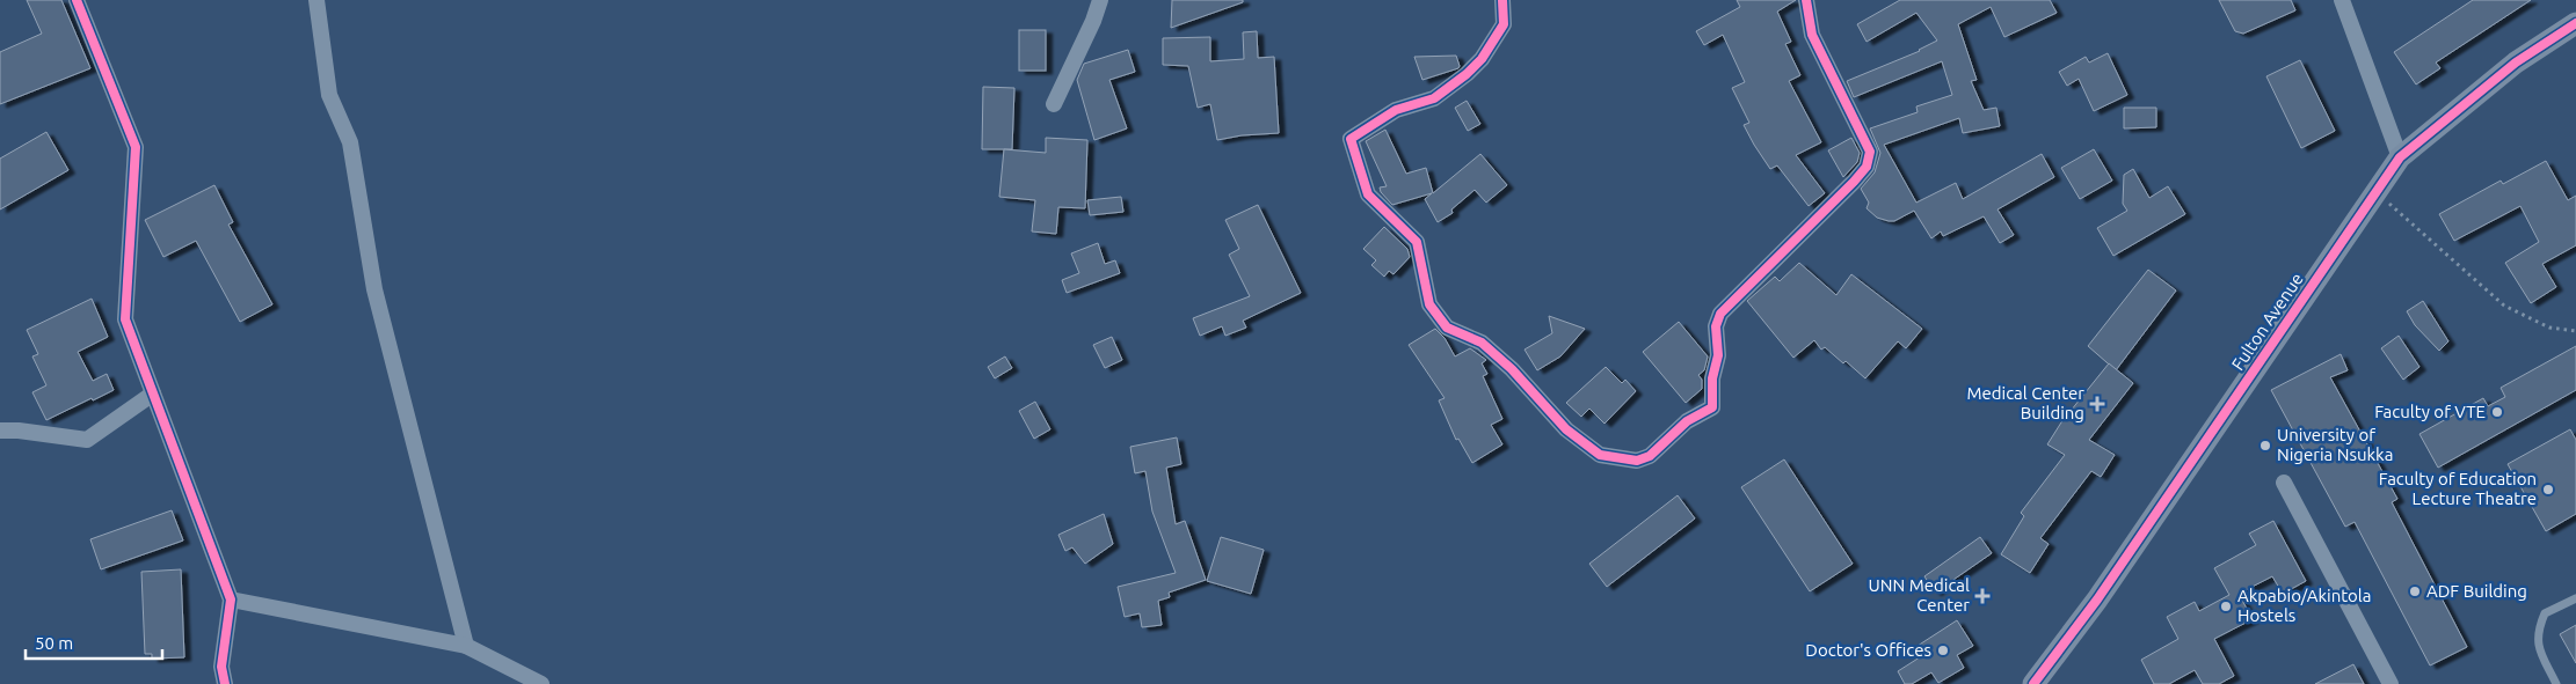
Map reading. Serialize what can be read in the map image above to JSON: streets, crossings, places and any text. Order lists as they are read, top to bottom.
{
  "streets": {
    "street": ["Fulton Avenue"]
  },
  "places": {
    "health": ["Medical Center Building", "UNN Medical Center"],
    "other": [
      "Faculty of VTE",
      "University of Nigeria Nsukka",
      "Faculty of Education Lecture Theatre",
      "ADF Building",
      "Akpabio/Akintola Hostels",
      "Doctor's Offices"
    ]
  },
  "scale_bar": "50 m"
}
